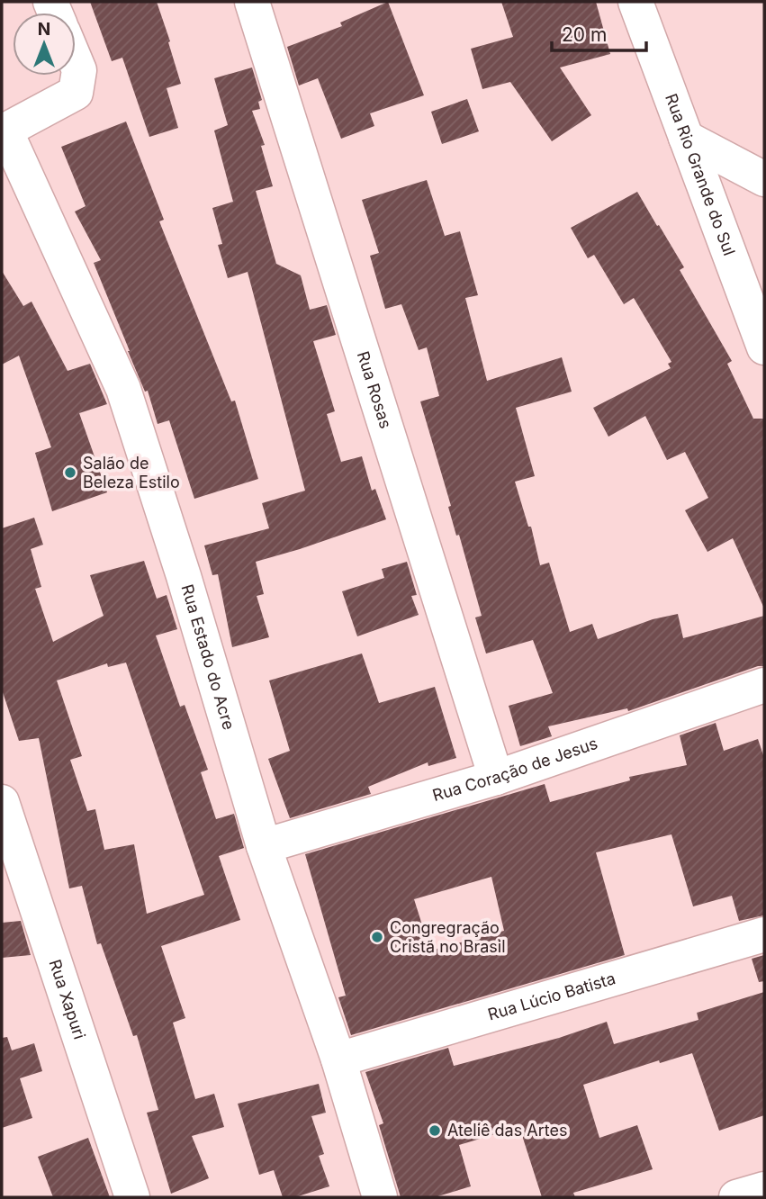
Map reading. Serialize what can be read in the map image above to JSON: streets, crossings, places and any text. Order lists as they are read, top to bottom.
{
  "streets": {
    "street": [
      "Rua Rio Grande do Sul",
      "Rua Rosas",
      "Rua Estado do Acre",
      "Rua Coração de Jesus",
      "Rua Lúcio Batista",
      "Rua Xapuri"
    ]
  },
  "crossings": [
    ["Rua Rosas", "Rua Coração de Jesus"],
    ["Rua Estado do Acre", "Rua Coração de Jesus"],
    ["Rua Estado do Acre", "Rua Lúcio Batista"]
  ],
  "places": ["Salão de Beleza Estilo", "Congregração Cristã no Brasil", "Ateliê das Artes"],
  "scale_bar": "20 m",
  "north": "top"
}
